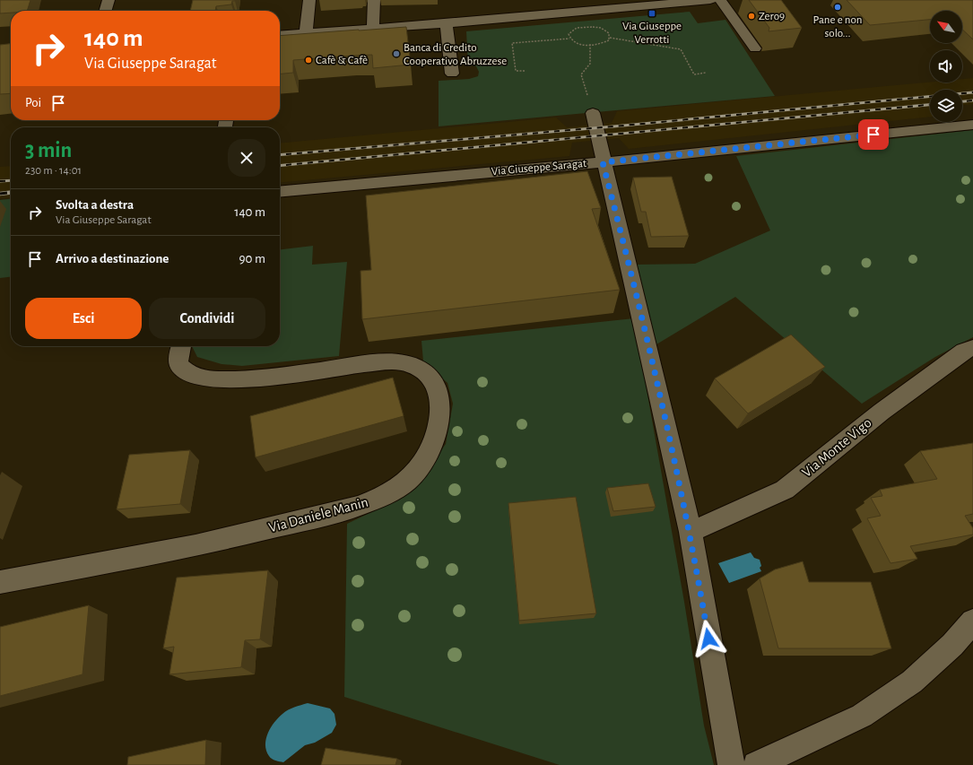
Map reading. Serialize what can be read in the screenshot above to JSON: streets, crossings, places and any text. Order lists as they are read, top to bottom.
{
  "streets": {
    "street": ["Via Giuseppe Saragat", "Via Monte Vigo", "Via Daniele Manin"]
  },
  "places": {
    "other": [
      "Pane e non solo...",
      "Zero9",
      "Banca di Credito Cooperativo Abruzzese",
      "Cafè & Cafè"
    ],
    "transit": ["Via Giuseppe Verrotti"]
  },
  "north": "top left",
  "page": {
    "turn": ["140 m", "Via Giuseppe Saragat"],
    "then": "Poi",
    "heading": ["3 min", "230 m · 14:01"],
    "list": [
      {
        "name": "Svolta a destra",
        "note": "Via Giuseppe Saragat",
        "value": "140 m"
      },
      {
        "name": "Arrivo a destinazione",
        "value": "90 m"
      }
    ],
    "buttons": ["Esci", "Condividi"]
  }
}
